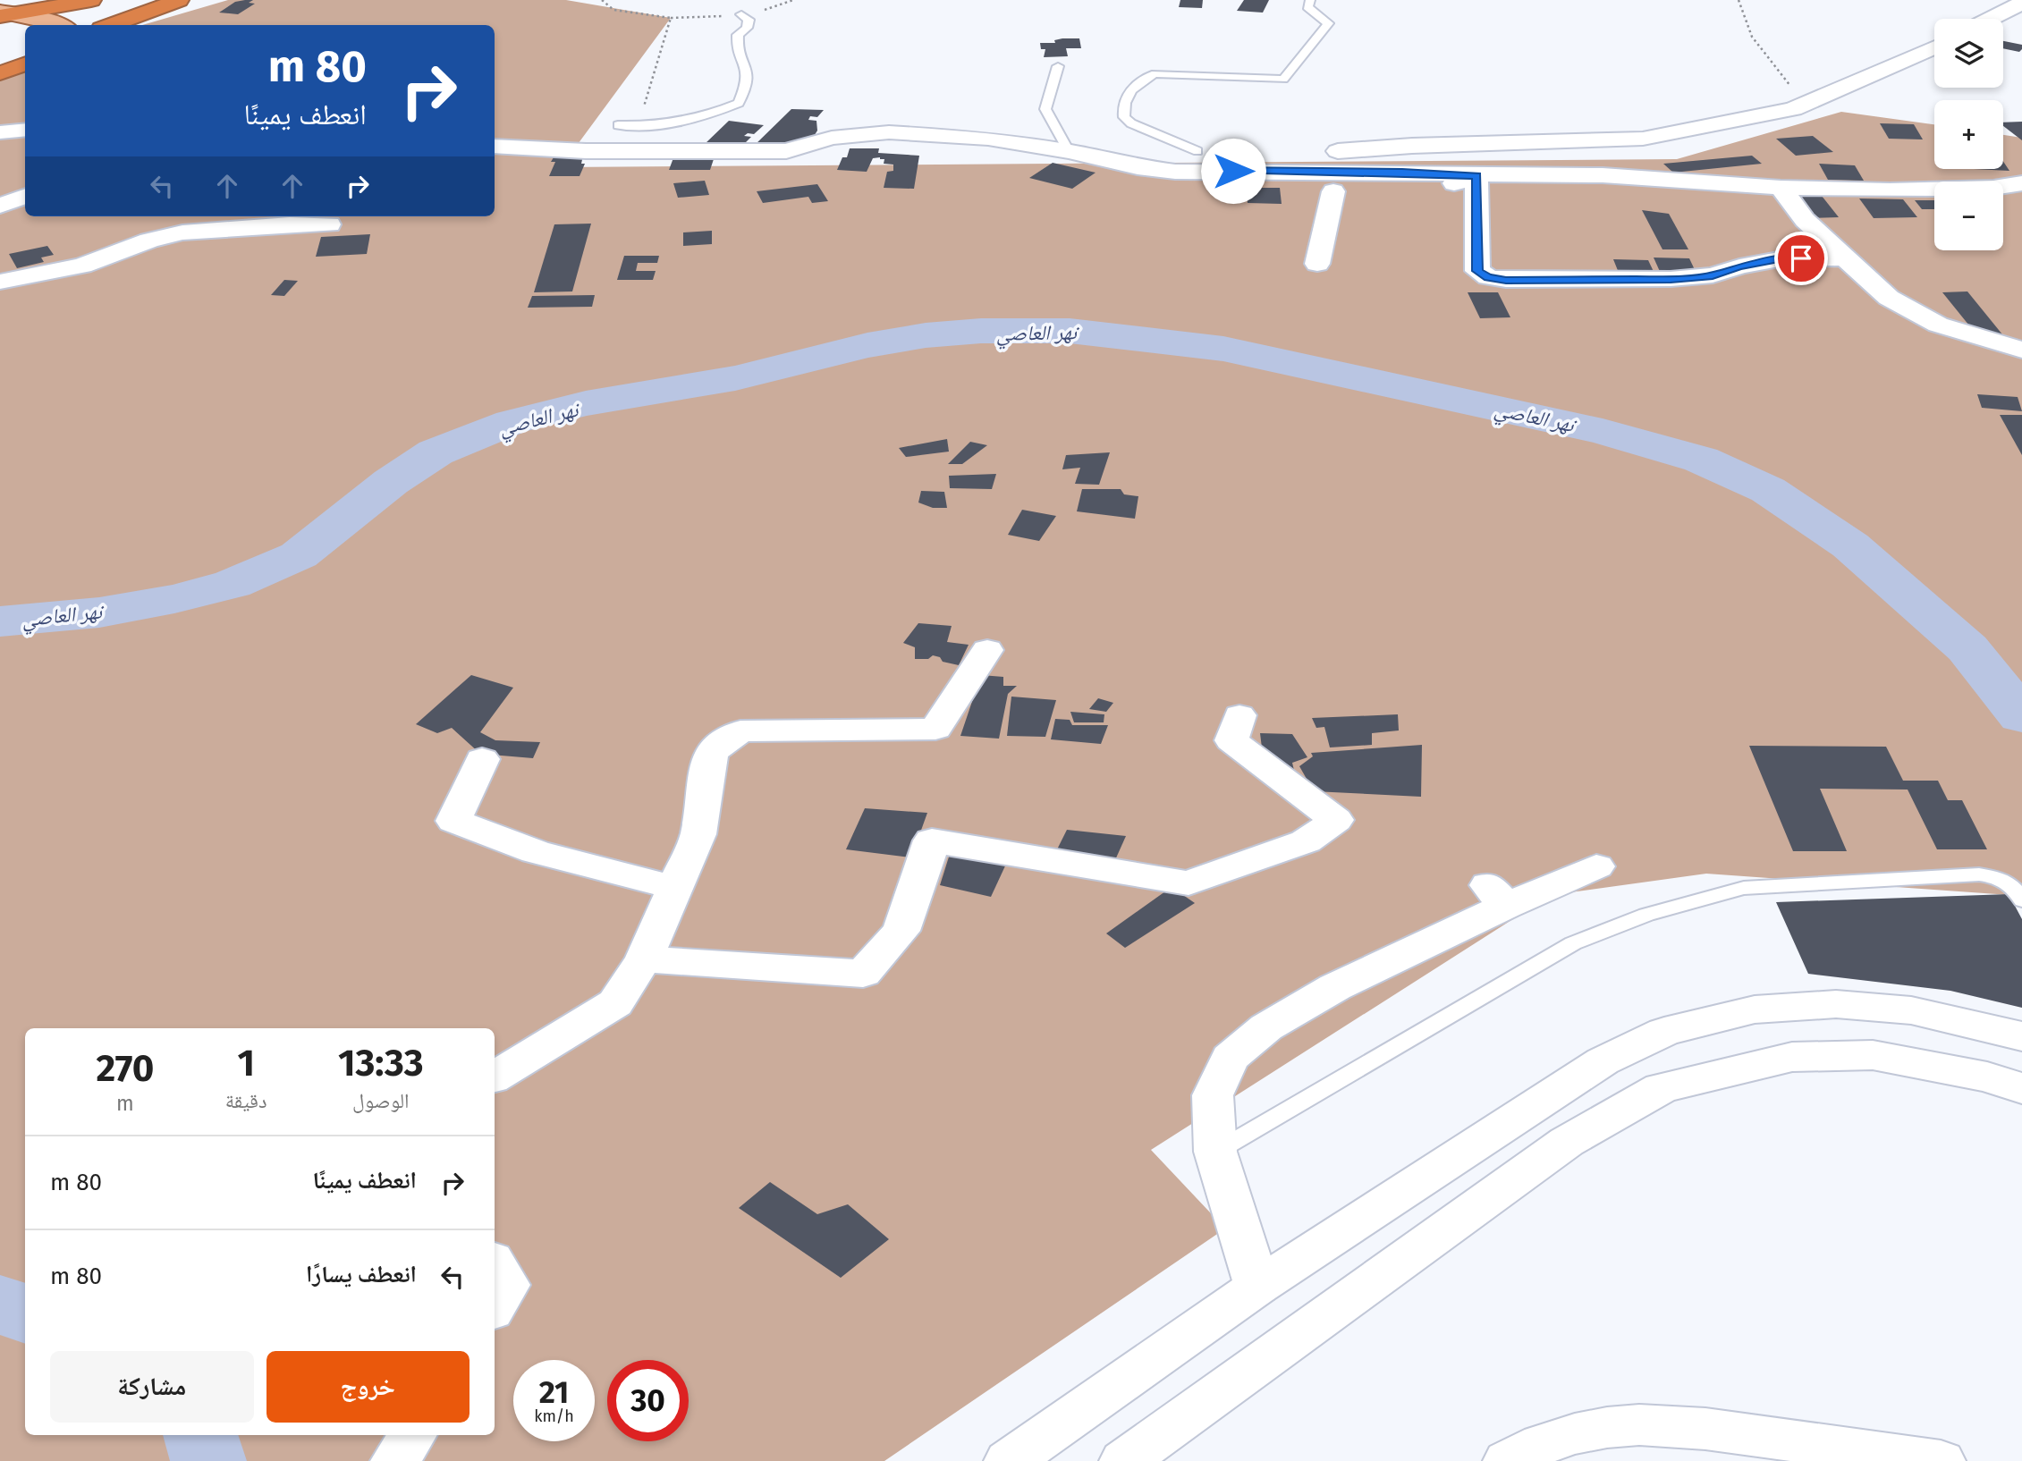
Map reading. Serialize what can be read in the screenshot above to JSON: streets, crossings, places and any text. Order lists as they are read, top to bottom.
{
  "water": ["نهر العاصي"],
  "page": {
    "map_buttons": ["+", "−"],
    "turn": ["80 m", "انعطف يمينًا"],
    "eta": [
      "13:33",
      "الوصول",
      "1",
      "دقيقة",
      "270",
      "m"
    ],
    "list": [
      {
        "name": "انعطف يمينًا",
        "value": "80 m"
      },
      {
        "name": "انعطف يسارًا",
        "value": "80 m"
      }
    ],
    "buttons": ["خروج", "مشاركة"],
    "speed": "21 km/h",
    "limit": "30"
  }
}
